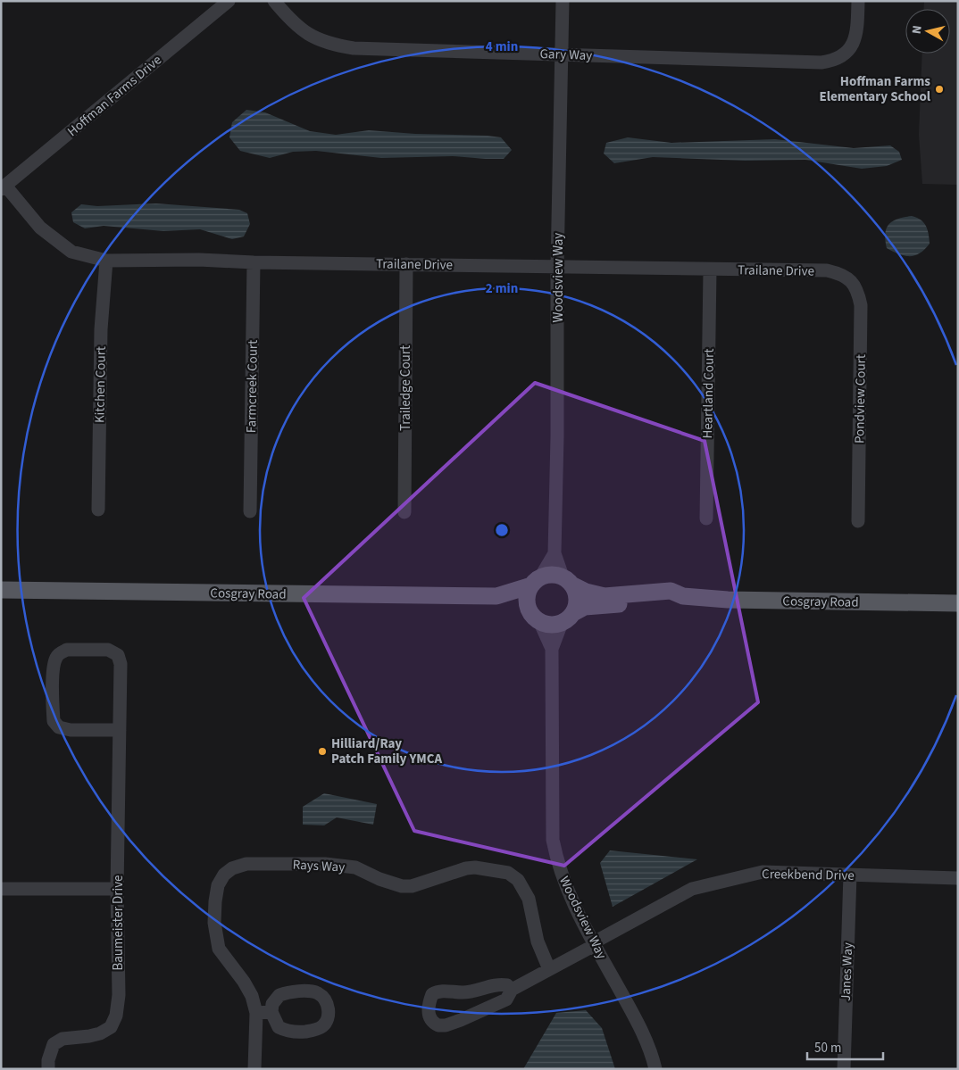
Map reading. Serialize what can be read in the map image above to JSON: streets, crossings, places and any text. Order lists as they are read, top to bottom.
{
  "streets": {
    "main road": ["Cosgray Road"],
    "street": [
      "Gary Way",
      "Hoffman Farms Drive",
      "Trailane Drive",
      "Woodsview Way",
      "Kitchen Court",
      "Farmcreek Court",
      "Trailedge Court",
      "Heartland Court",
      "Pondview Court",
      "Rays Way",
      "Creekbend Drive",
      "Baumeister Drive",
      "Janes Way"
    ]
  },
  "crossings": [
    ["Gary Way", "Woodsview Way"],
    ["Hoffman Farms Drive", "Trailane Drive"],
    ["Trailane Drive", "Woodsview Way"],
    ["Trailane Drive", "Kitchen Court"],
    ["Trailane Drive", "Farmcreek Court"],
    ["Trailane Drive", "Trailedge Court"],
    ["Trailane Drive", "Heartland Court"],
    ["Trailane Drive", "Pondview Court"],
    ["Woodsview Way", "Cosgray Road"],
    ["Woodsview Way", "Creekbend Drive"],
    ["Rays Way", "Creekbend Drive"],
    ["Creekbend Drive", "Janes Way"]
  ],
  "places": ["Hoffman Farms Elementary School", "Hilliard/Ray Patch Family YMCA"],
  "scale_bar": "50 m",
  "north": "left",
  "rings": ["4 min", "2 min"]
}
